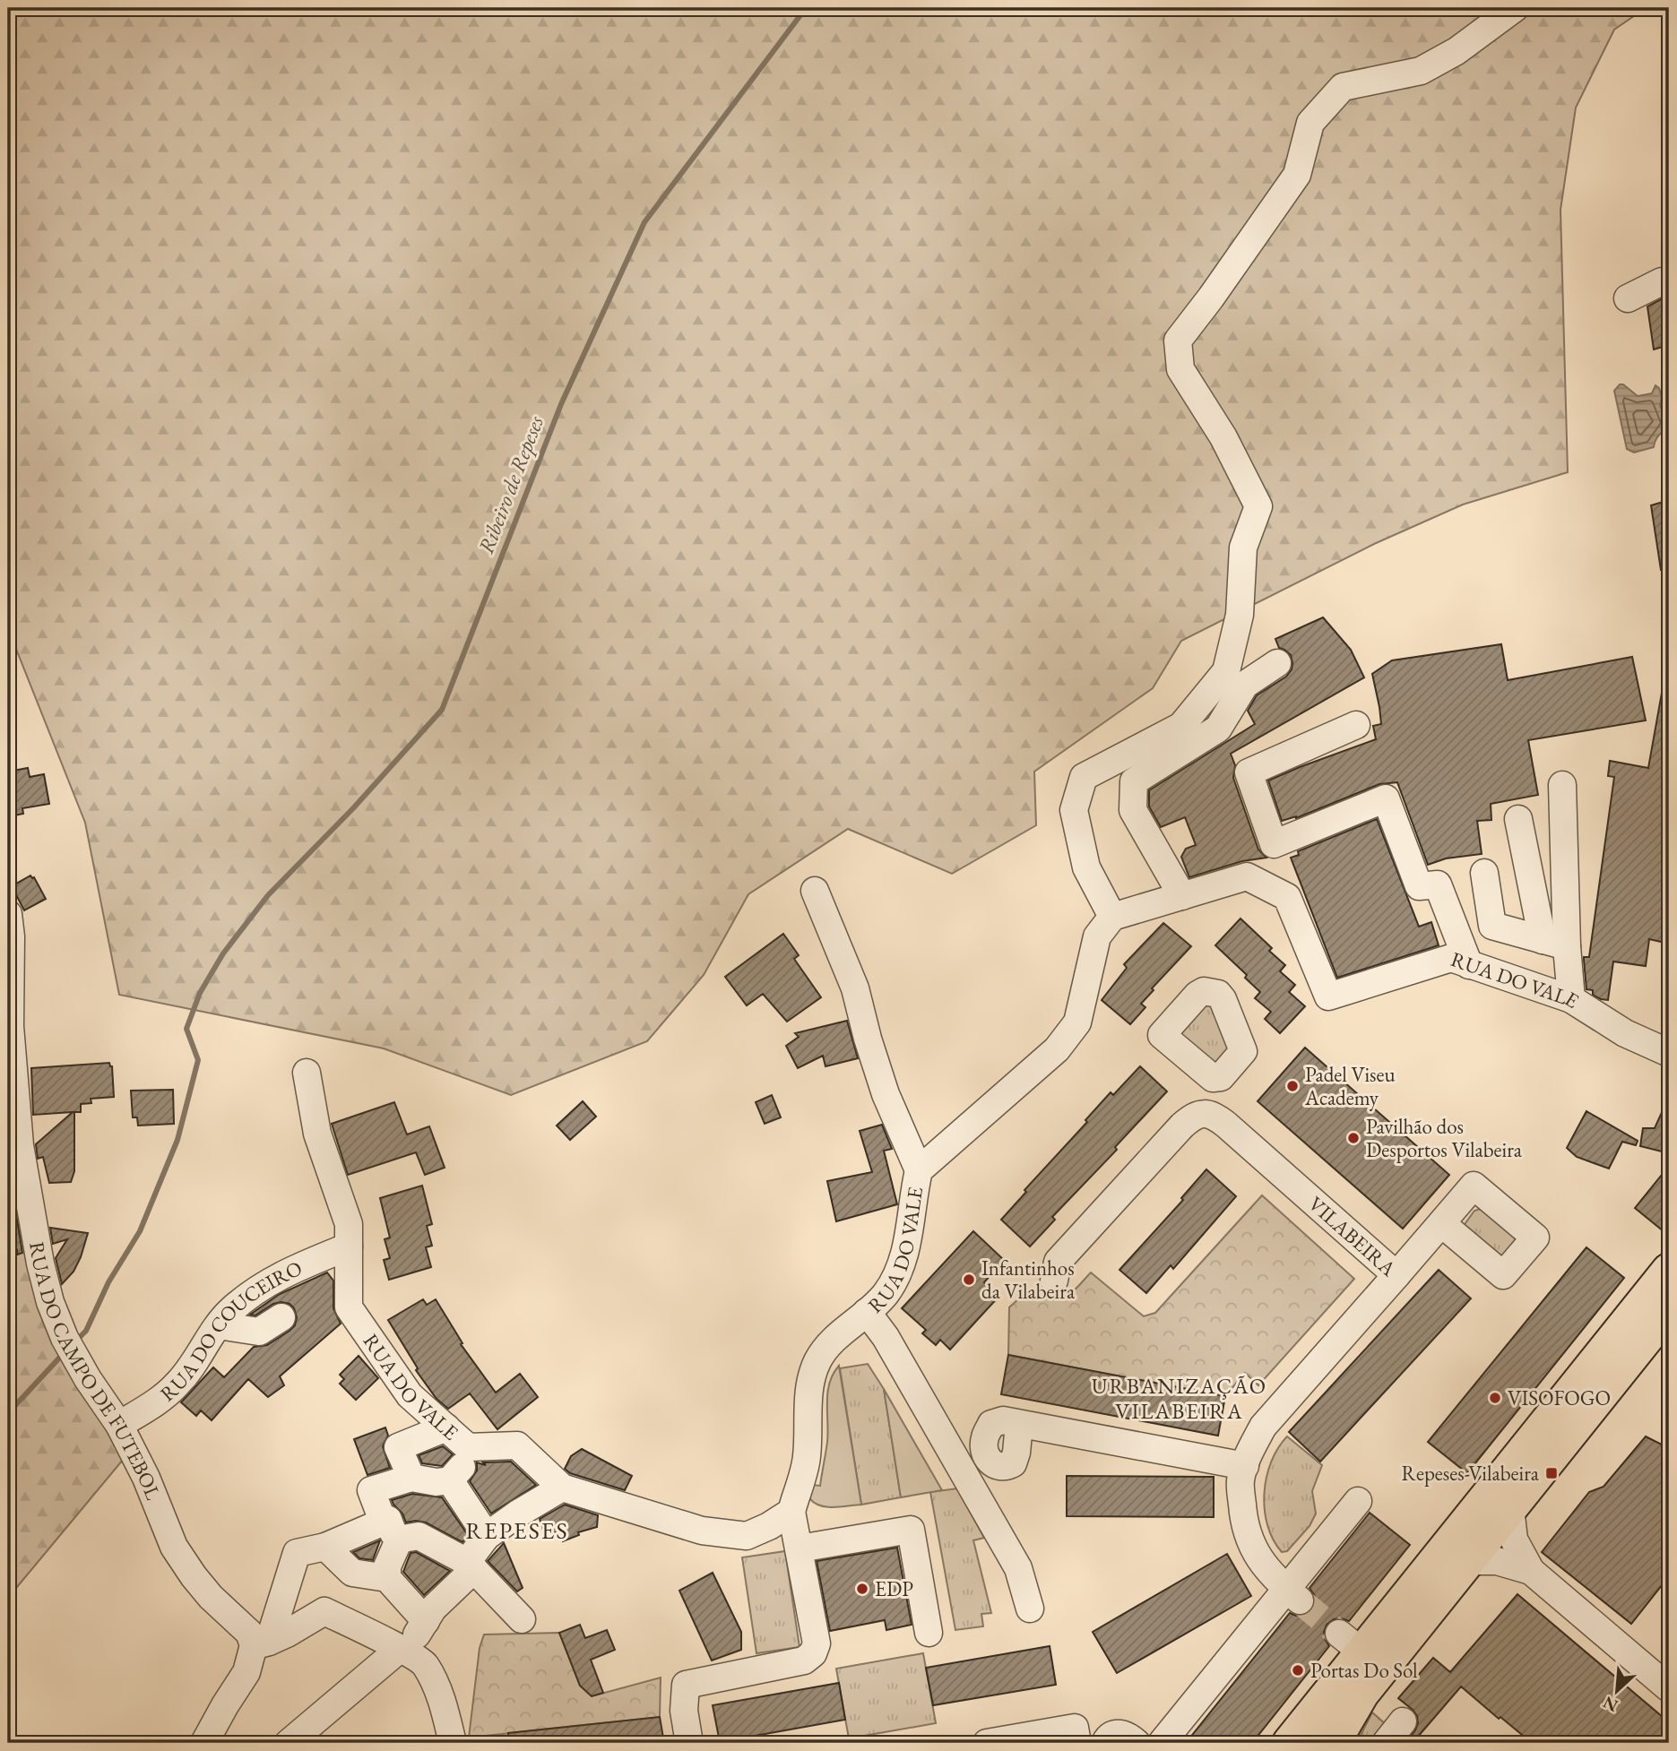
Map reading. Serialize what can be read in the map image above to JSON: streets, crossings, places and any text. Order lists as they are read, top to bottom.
{
  "streets": {
    "street": [
      "RUA DO VALE",
      "VILABEIRA",
      "RUA DO COUCEIRO",
      "RUA DO CAMPO DE FUTEBOL"
    ]
  },
  "crossings": [
    ["RUA DO VALE", "RUA DO COUCEIRO"],
    ["RUA DO COUCEIRO", "RUA DO CAMPO DE FUTEBOL"]
  ],
  "districts": ["URBANIZAÇÃO VILABEIRA", "REPESES"],
  "water": ["Ribeiro de Repeses"],
  "places": {
    "other": [
      "Padel Viseu Academy",
      "Pavilhão dos Desportos Vilabeira",
      "Infantinhos da Vilabeira",
      "VISOFOGO",
      "EDP",
      "Portas Do Sol"
    ],
    "transit": ["Repeses-Vilabeira"]
  },
  "north": "bottom left"
}
